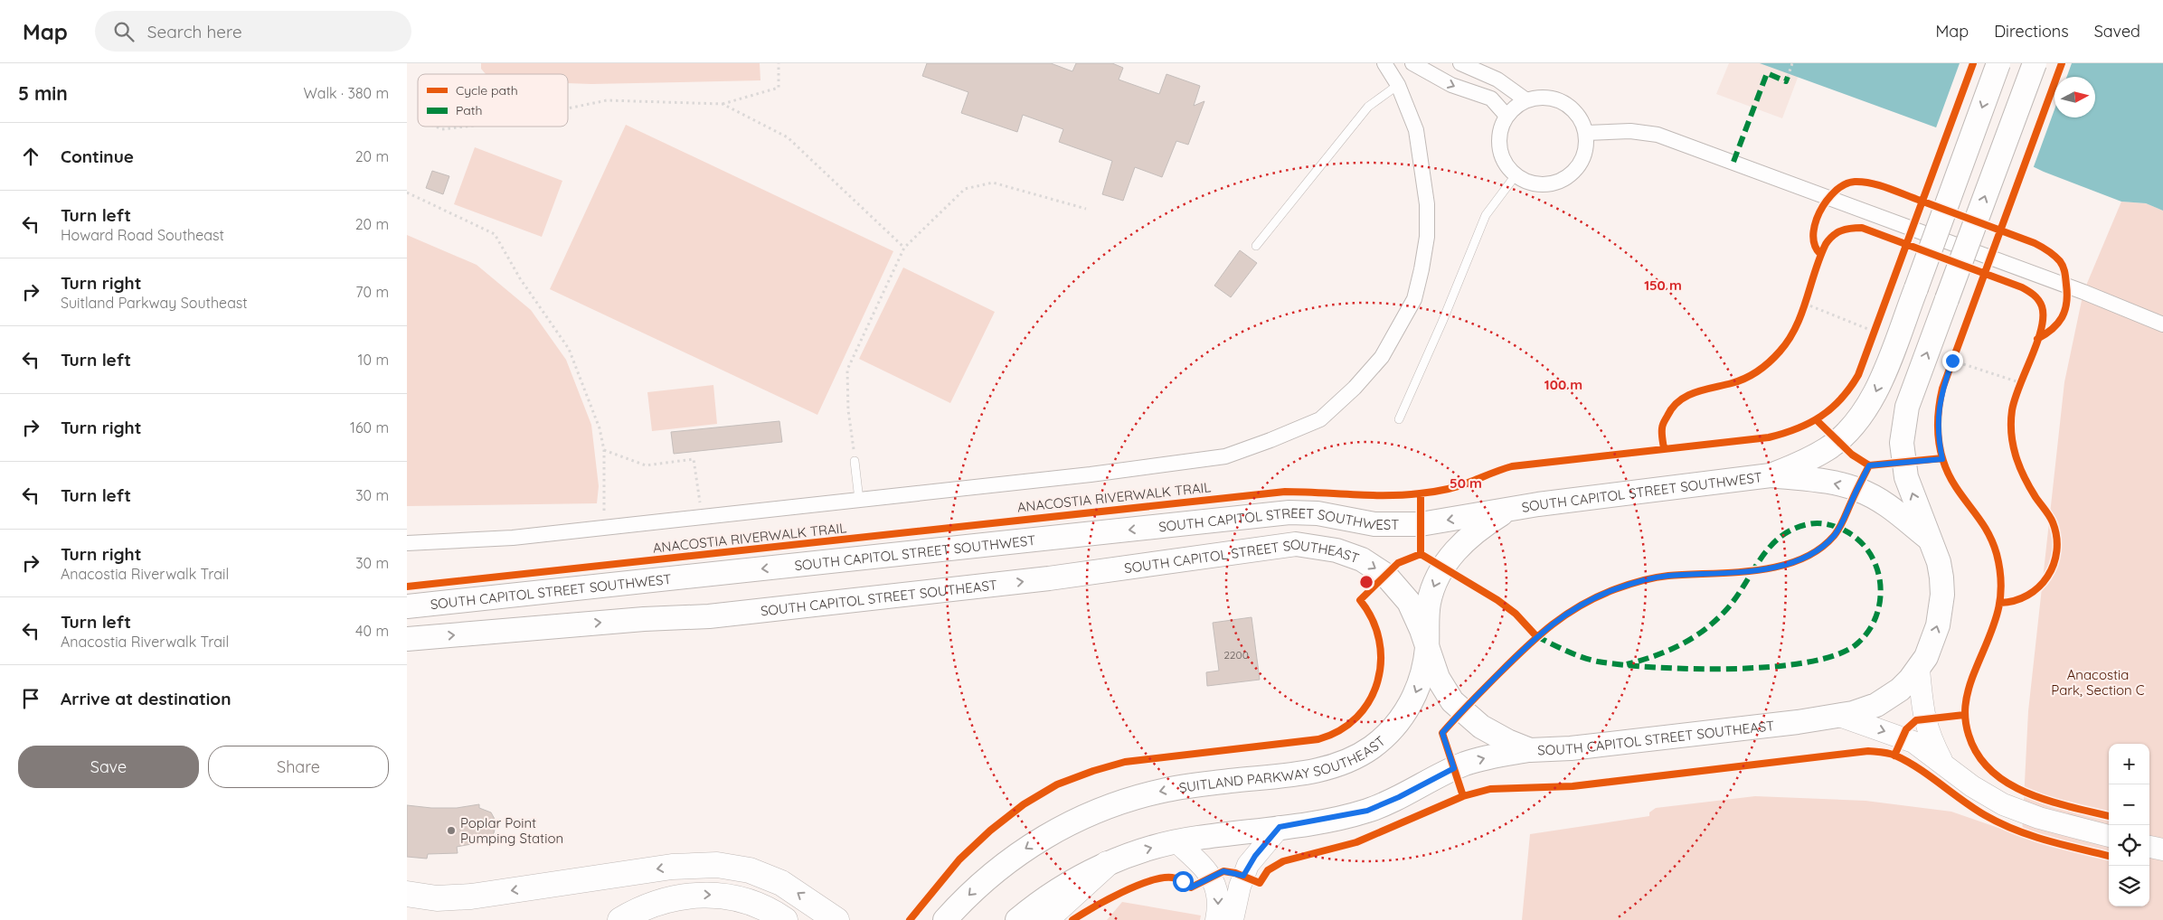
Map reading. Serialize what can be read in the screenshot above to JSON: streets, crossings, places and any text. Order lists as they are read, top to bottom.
{
  "streets": {
    "main road": ["SOUTH CAPITOL STREET SOUTHWEST", "SOUTH CAPITOL STREET SOUTHEAST", "SUITLAND PARKWAY SOUTHEAST"],
    "cycle path": ["ANACOSTIA RIVERWALK TRAIL"]
  },
  "crossings": [
    ["SOUTH CAPITOL STREET SOUTHWEST", "SUITLAND PARKWAY SOUTHEAST"],
    ["SOUTH CAPITOL STREET SOUTHEAST", "SUITLAND PARKWAY SOUTHEAST"]
  ],
  "one_way": ["SOUTH CAPITOL STREET SOUTHWEST"],
  "parks": ["Anacostia Park, Section C"],
  "places": ["Poplar Point Pumping Station"],
  "house_numbers": ["2200"],
  "legend": ["Cycle path", "Path"],
  "north": "right",
  "page": {
    "header": "Map",
    "search": "Search here",
    "nav": ["Map", "Directions", "Saved"],
    "heading": ["5 min", "Walk · 380 m"],
    "list": [
      ["Continue", "20 m"],
      ["Turn left", "Howard Road Southeast", "20 m"],
      ["Turn right", "Suitland Parkway Southeast", "70 m"],
      ["Turn left", "10 m"],
      ["Turn right", "160 m"],
      ["Turn left", "30 m"],
      ["Turn right", "Anacostia Riverwalk Trail", "30 m"],
      ["Turn left", "Anacostia Riverwalk Trail", "40 m"],
      "Arrive at destination"
    ],
    "buttons": ["Save", "Share"],
    "map_buttons": ["+", "−"]
  },
  "rings": ["150 m", "100 m", "50 m"]
}
